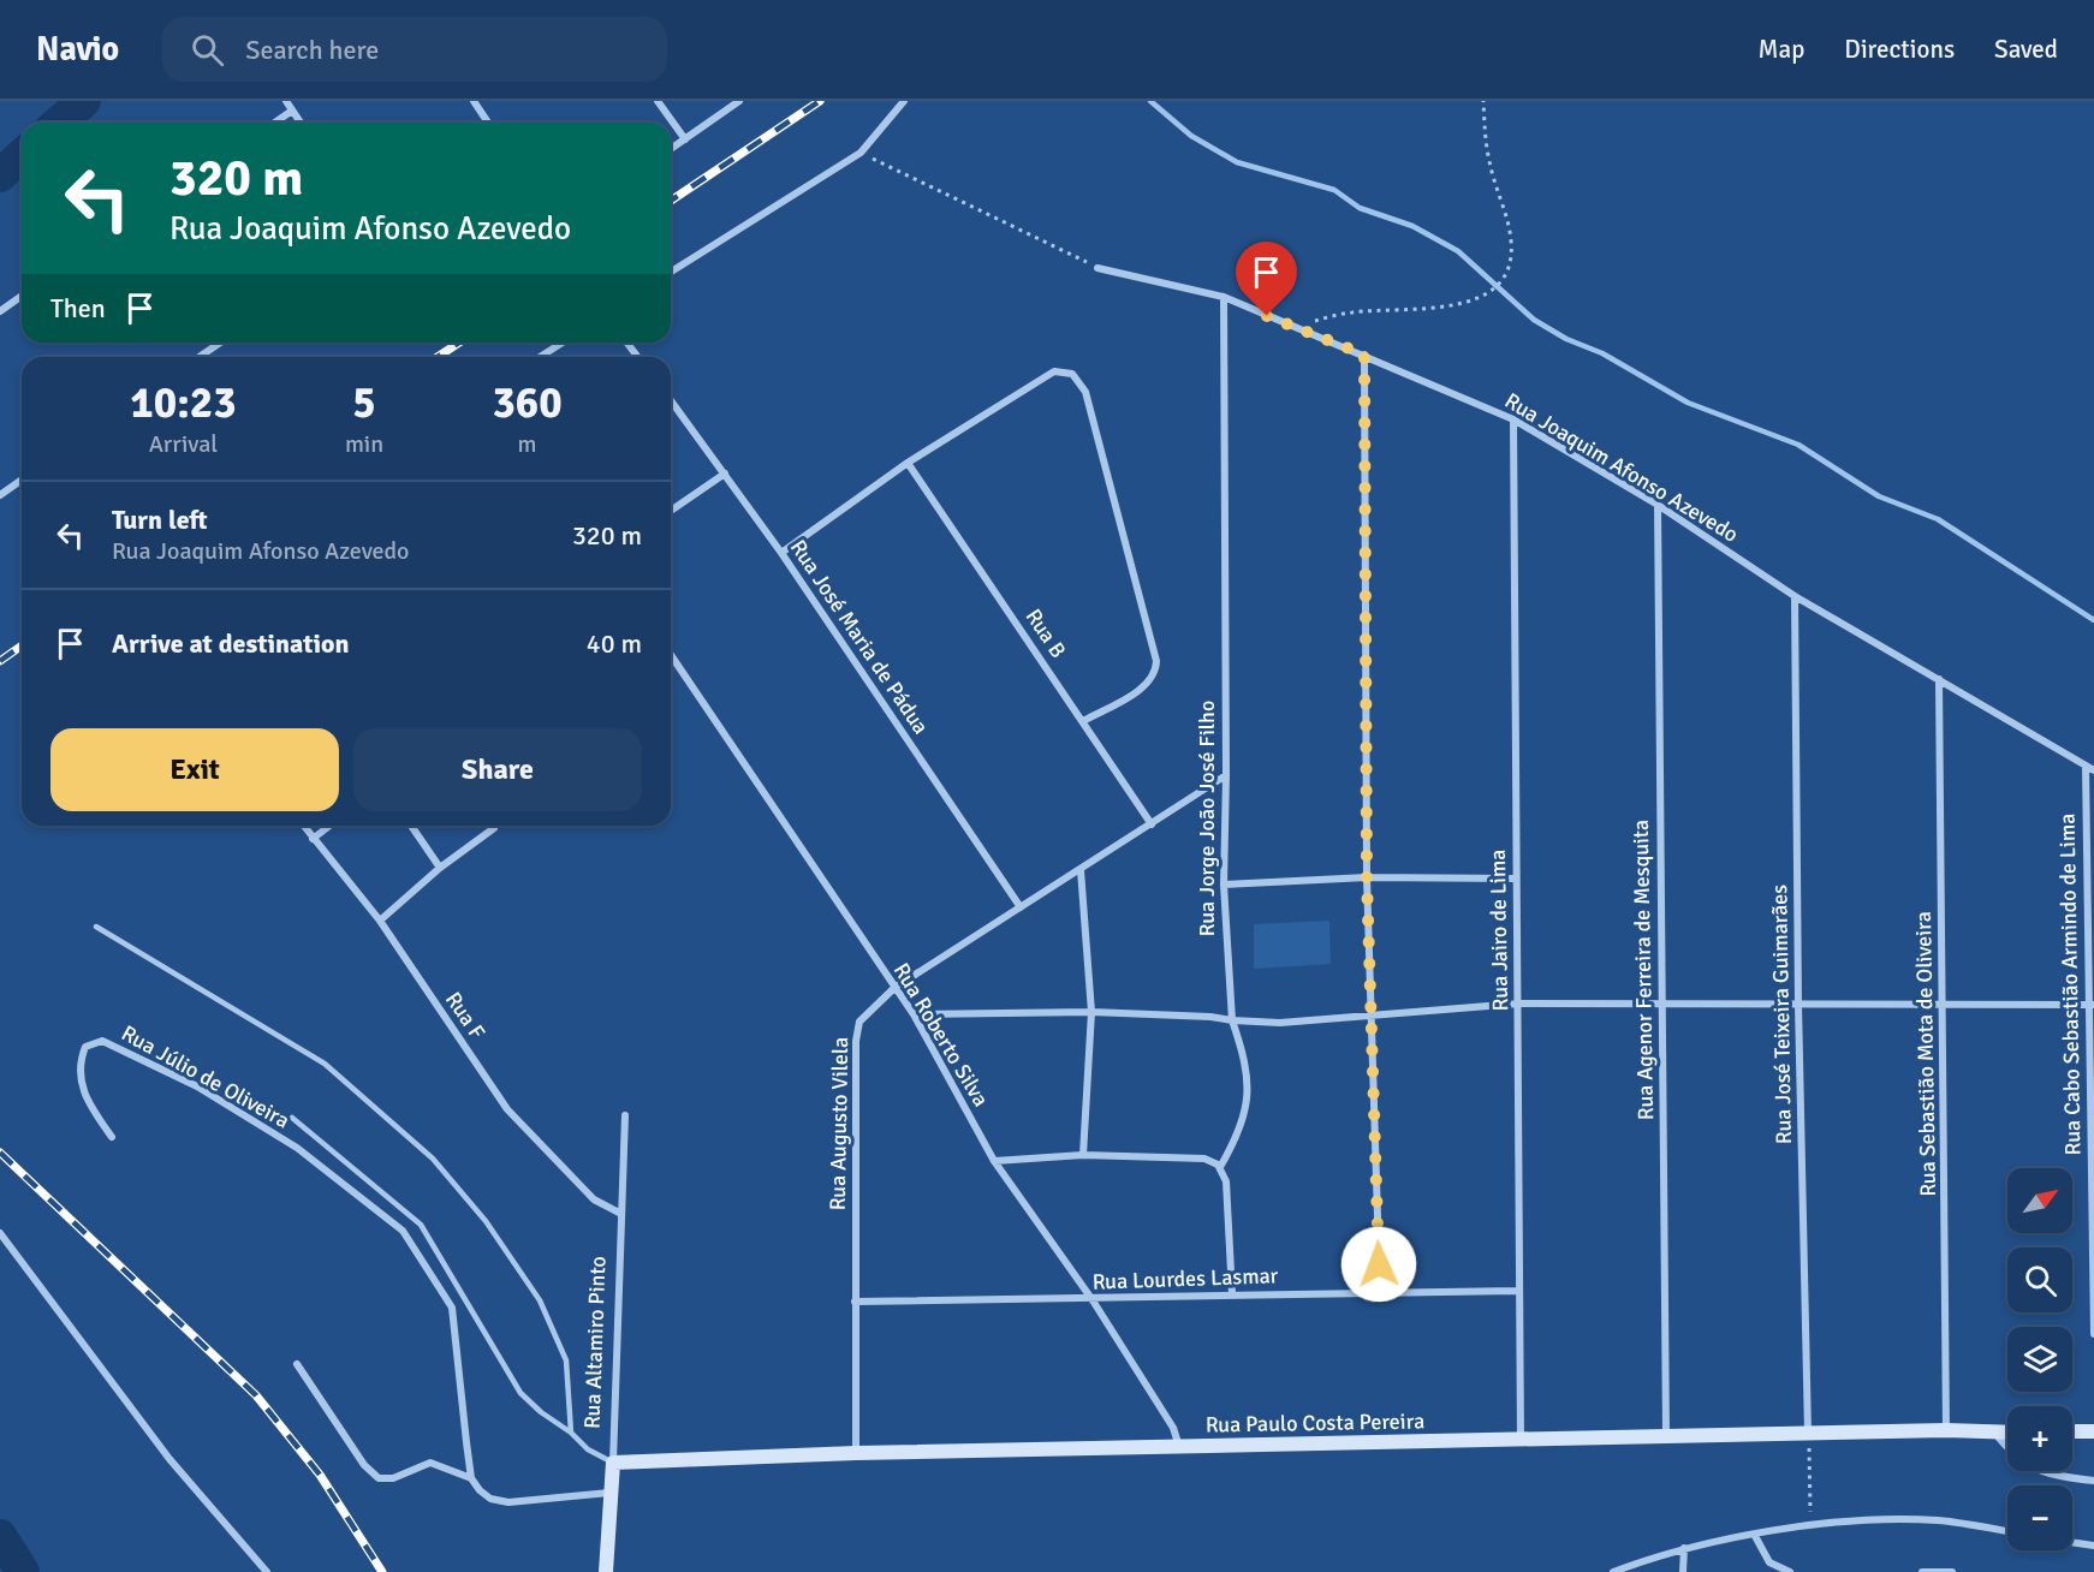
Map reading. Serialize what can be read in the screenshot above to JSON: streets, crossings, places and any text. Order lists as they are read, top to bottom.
{
  "streets": {
    "street": [
      "Rua Joaquim Afonso Azevedo",
      "Rua B",
      "Rua José Maria de Pádua",
      "Rua Jorge João José Filho",
      "Rua Jairo de Lima",
      "Rua Agenor Ferreira de Mesquita",
      "Rua Cabo Sebastião Armindo de Lima",
      "Rua José Teixeira Guimarães",
      "Rua F",
      "Rua Roberto Silva",
      "Rua Sebastião Mota de Oliveira",
      "Rua Júlio de Oliveira",
      "Rua Augusto Vilela",
      "Rua Lourdes Lasmar",
      "Rua Altamiro Pinto",
      "Rua Paulo Costa Pereira"
    ]
  },
  "crossings": [
    ["Rua Joaquim Afonso Azevedo", "Rua Jorge João José Filho"],
    ["Rua Joaquim Afonso Azevedo", "Rua Jairo de Lima"],
    ["Rua Joaquim Afonso Azevedo", "Rua Agenor Ferreira de Mesquita"],
    ["Rua Joaquim Afonso Azevedo", "Rua Cabo Sebastião Armindo de Lima"],
    ["Rua Joaquim Afonso Azevedo", "Rua José Teixeira Guimarães"],
    ["Rua Joaquim Afonso Azevedo", "Rua Sebastião Mota de Oliveira"],
    ["Rua B", "Rua Augusto Vilela"],
    ["Rua José Maria de Pádua", "Rua Augusto Vilela"],
    ["Rua Jorge João José Filho", "Rua Augusto Vilela"],
    ["Rua Jairo de Lima", "Rua Lourdes Lasmar"],
    ["Rua Jairo de Lima", "Rua Paulo Costa Pereira"],
    ["Rua Agenor Ferreira de Mesquita", "Rua Paulo Costa Pereira"],
    ["Rua José Teixeira Guimarães", "Rua Paulo Costa Pereira"],
    ["Rua F", "Rua Altamiro Pinto"],
    ["Rua Roberto Silva", "Rua Augusto Vilela"],
    ["Rua Roberto Silva", "Rua Lourdes Lasmar"],
    ["Rua Roberto Silva", "Rua Paulo Costa Pereira"],
    ["Rua Sebastião Mota de Oliveira", "Rua Paulo Costa Pereira"],
    ["Rua Augusto Vilela", "Rua Lourdes Lasmar"],
    ["Rua Augusto Vilela", "Rua Paulo Costa Pereira"],
    ["Rua Altamiro Pinto", "Rua Paulo Costa Pereira"]
  ],
  "north": "top right",
  "page": {
    "header": "Navio",
    "search": "Search here",
    "nav": ["Map", "Directions", "Saved"],
    "turn": ["320 m", "Rua Joaquim Afonso Azevedo"],
    "then": "Then",
    "eta": [
      "10:23",
      "Arrival",
      "5",
      "min",
      "360",
      "m"
    ],
    "list": [
      {
        "name": "Turn left",
        "note": "Rua Joaquim Afonso Azevedo",
        "value": "320 m"
      },
      {
        "name": "Arrive at destination",
        "value": "40 m"
      }
    ],
    "buttons": ["Exit", "Share"],
    "map_buttons": ["+", "−"]
  }
}
